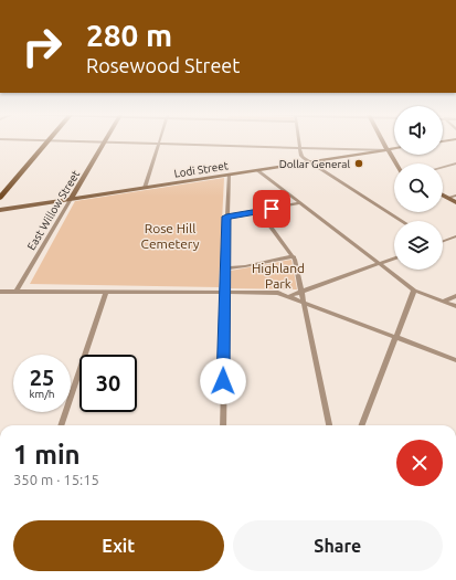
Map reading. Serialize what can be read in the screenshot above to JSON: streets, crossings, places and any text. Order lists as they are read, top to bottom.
{
  "streets": {
    "street": ["Lodi Street", "East Willow Street"]
  },
  "crossings": [
    ["Lodi Street", "East Willow Street"]
  ],
  "parks": ["Rose Hill Cemetery", "Highland Park"],
  "places": ["Dollar General"],
  "page": {
    "turn": ["280 m", "Rosewood Street"],
    "speed": "25 km/h",
    "limit": "30",
    "heading": ["1 min", "350 m · 15:15"],
    "buttons": ["Exit", "Share"]
  }
}
